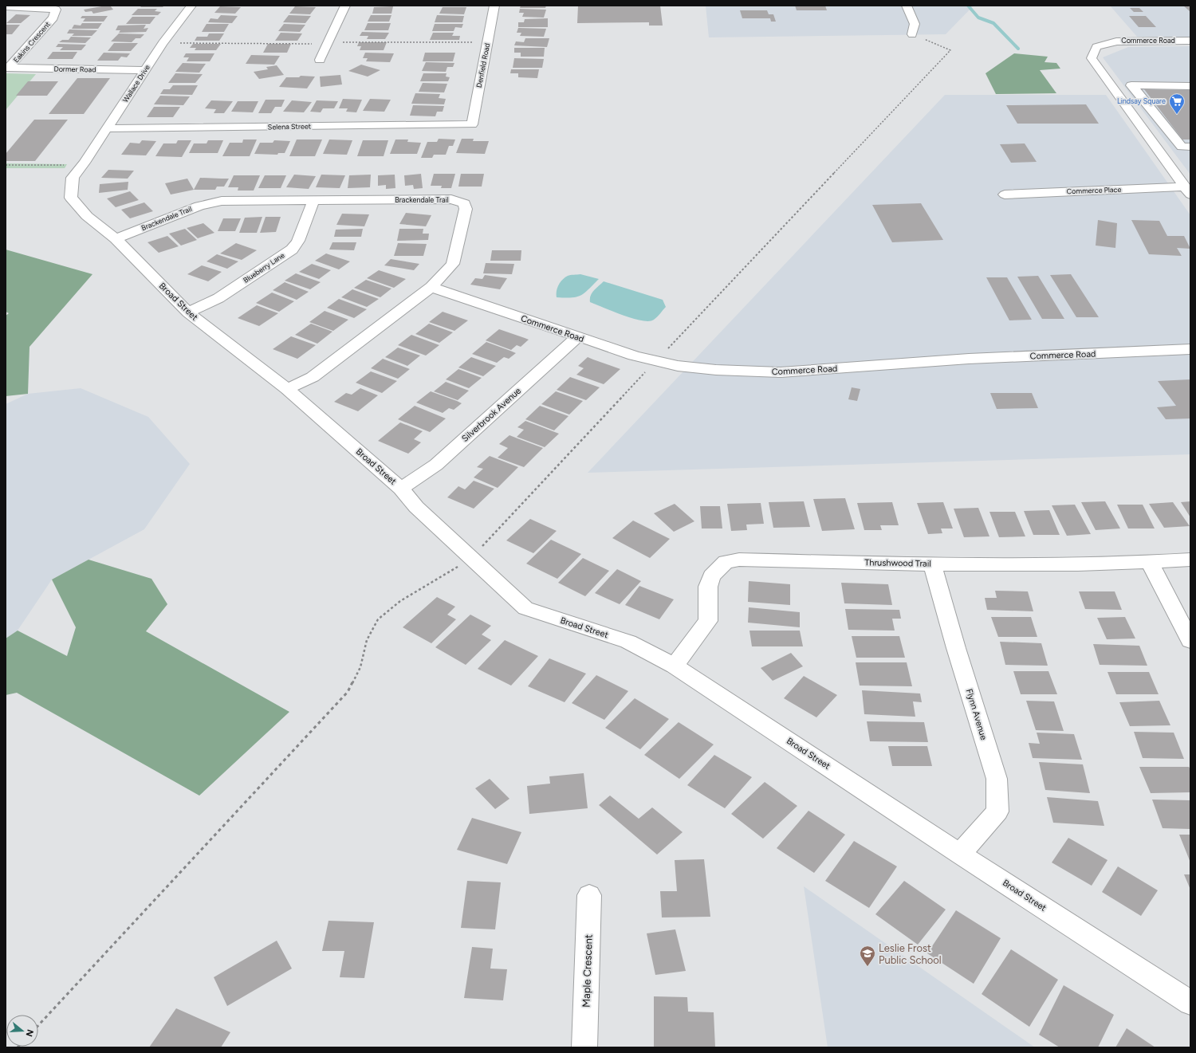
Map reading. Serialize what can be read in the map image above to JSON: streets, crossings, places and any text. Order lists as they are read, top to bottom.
{
  "streets": {
    "street": [
      "Commerce Road",
      "Eakins Crescent",
      "Denfield Road",
      "Dormer Road",
      "Wallace Drive",
      "Selena Street",
      "Commerce Place",
      "Brackendale Trail",
      "Blueberry Lane",
      "Broad Street",
      "Silverbrook Avenue",
      "Thrushwood Trail",
      "Flynn Avenue",
      "Maple Crescent"
    ]
  },
  "crossings": [
    ["Commerce Road", "Commerce Place"],
    ["Commerce Road", "Brackendale Trail"],
    ["Commerce Road", "Silverbrook Avenue"],
    ["Eakins Crescent", "Dormer Road"],
    ["Denfield Road", "Selena Street"],
    ["Dormer Road", "Wallace Drive"],
    ["Wallace Drive", "Selena Street"],
    ["Wallace Drive", "Broad Street"],
    ["Brackendale Trail", "Blueberry Lane"],
    ["Brackendale Trail", "Broad Street"],
    ["Blueberry Lane", "Broad Street"],
    ["Broad Street", "Silverbrook Avenue"],
    ["Broad Street", "Thrushwood Trail"],
    ["Broad Street", "Flynn Avenue"],
    ["Thrushwood Trail", "Flynn Avenue"]
  ],
  "places": {
    "supermarket": ["Lindsay Square"],
    "school or university": ["Leslie Frost Public School"]
  },
  "north": "right"
}
